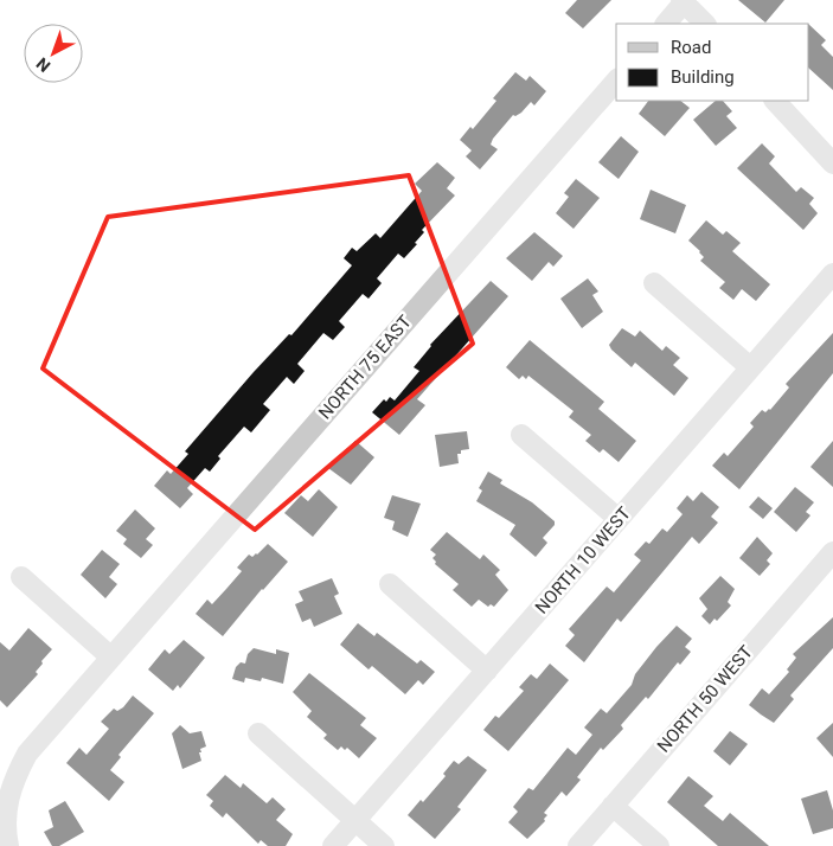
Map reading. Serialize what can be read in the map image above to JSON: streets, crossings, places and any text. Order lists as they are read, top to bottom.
{
  "streets": {
    "street": ["NORTH 75 EAST", "NORTH 10 WEST", "NORTH 50 WEST"]
  },
  "legend": ["Road", "Building"],
  "north": "bottom left"
}
